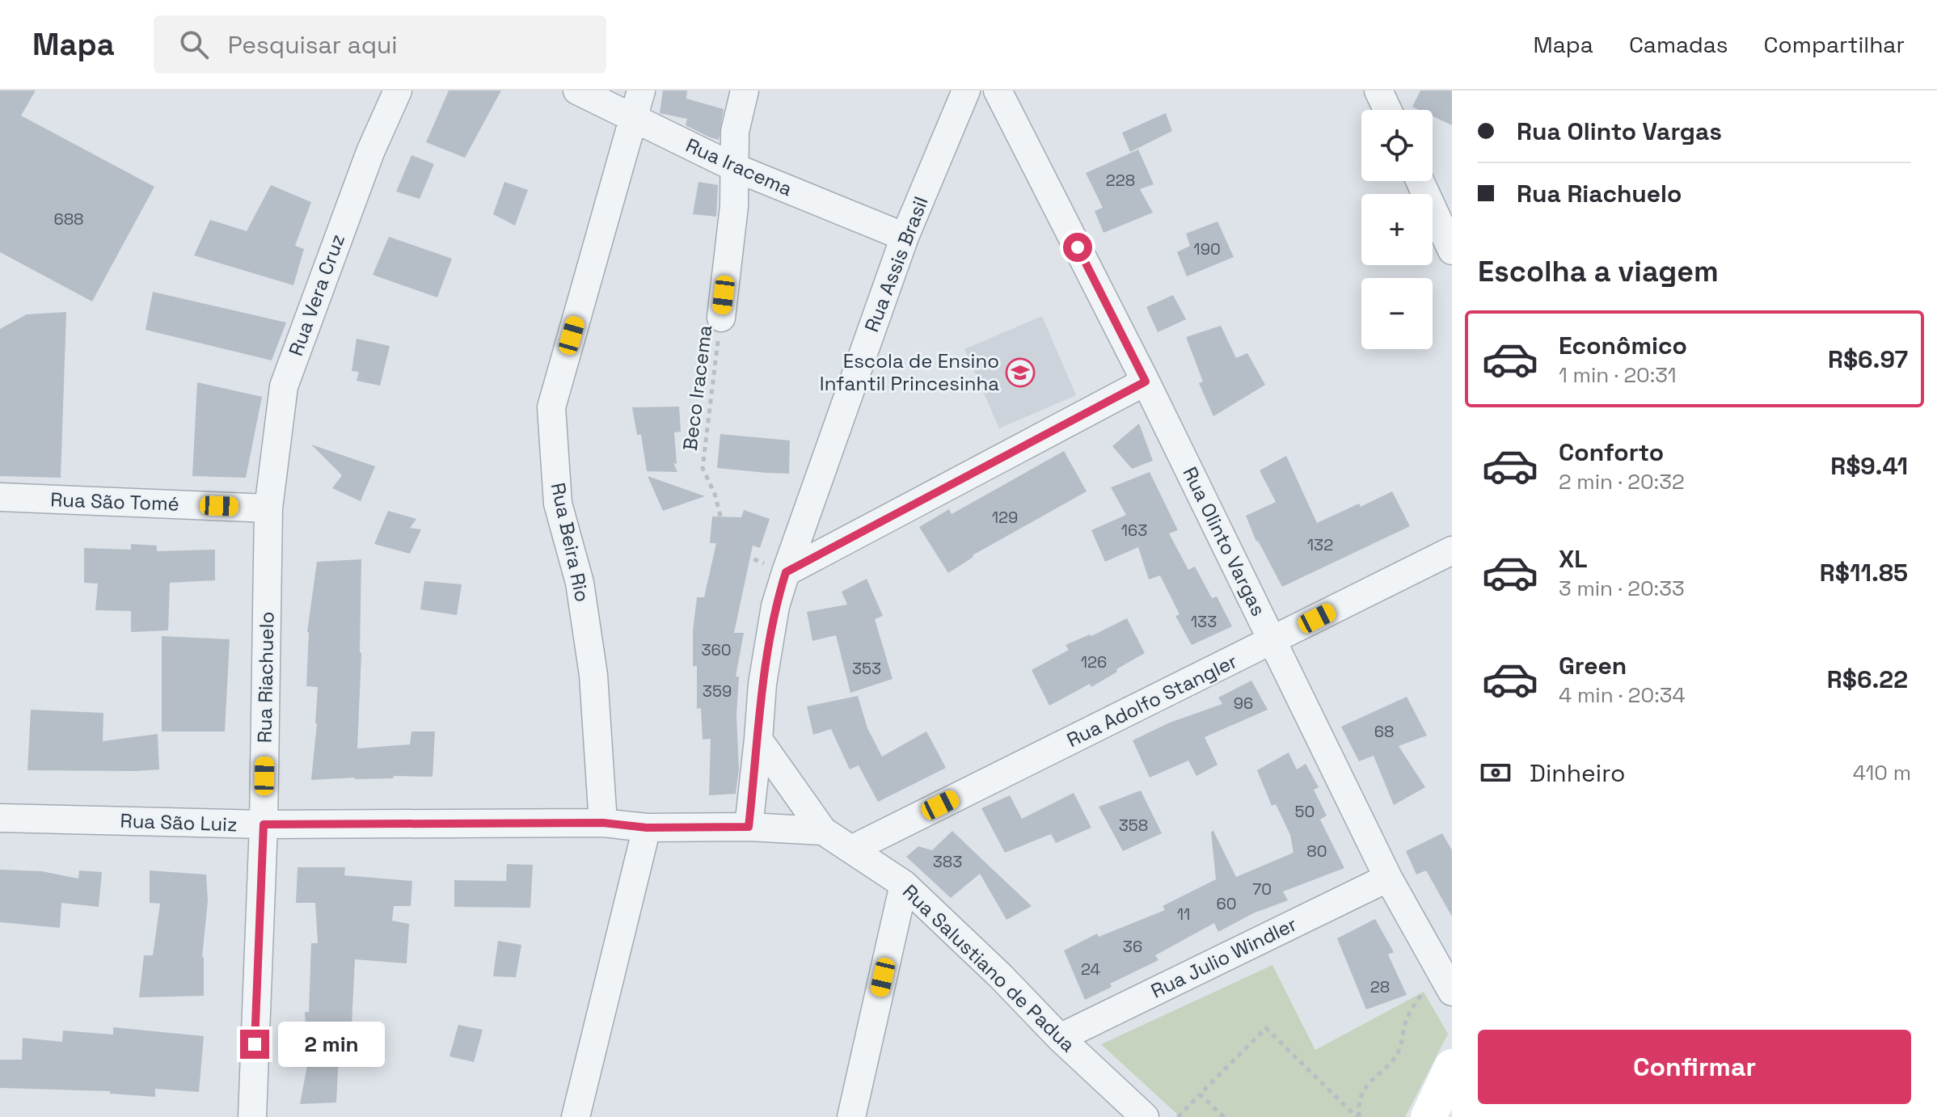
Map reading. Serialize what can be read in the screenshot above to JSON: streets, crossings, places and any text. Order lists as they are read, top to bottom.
{
  "streets": {
    "street": [
      "Rua Iracema",
      "Rua Assis Brasil",
      "Rua Vera Cruz",
      "Rua São Tomé",
      "Rua Olinto Vargas",
      "Rua Beira Rio",
      "Rua Riachuelo",
      "Rua Adolfo Stangler",
      "Rua São Luiz",
      "Rua Julio Windler",
      "Rua Salustiano de Padua"
    ],
    "path": ["Beco Iracema"]
  },
  "crossings": [
    ["Rua Iracema", "Rua Assis Brasil"],
    ["Rua Iracema", "Rua Beira Rio"],
    ["Rua Assis Brasil", "Beco Iracema"],
    ["Rua Assis Brasil", "Rua São Luiz"],
    ["Rua Vera Cruz", "Rua São Tomé"],
    ["Rua Vera Cruz", "Rua Riachuelo"],
    ["Rua São Tomé", "Rua Riachuelo"],
    ["Rua Olinto Vargas", "Rua Adolfo Stangler"],
    ["Rua Olinto Vargas", "Rua Julio Windler"],
    ["Rua Beira Rio", "Rua São Luiz"],
    ["Rua Riachuelo", "Rua São Luiz"],
    ["Rua Adolfo Stangler", "Rua Salustiano de Padua"],
    ["Rua São Luiz", "Rua Salustiano de Padua"],
    ["Rua Julio Windler", "Rua Salustiano de Padua"]
  ],
  "places": {
    "school or university": ["Escola de Ensino Infantil Princesinha"]
  },
  "house_numbers": [
    "228",
    "688",
    "190",
    "129",
    "163",
    "132",
    "133",
    "360",
    "126",
    "353",
    "359",
    "96",
    "68",
    "50",
    "358",
    "80",
    "383",
    "70",
    "60",
    "11",
    "36",
    "24",
    "28"
  ],
  "page": {
    "header": "Mapa",
    "search": "Pesquisar aqui",
    "nav": ["Mapa", "Camadas", "Compartilhar"],
    "banner": ["Rua Olinto Vargas", "Rua Riachuelo"],
    "map_buttons": ["+", "−"],
    "heading": "Escolha a viagem",
    "list": [
      {
        "name": "Econômico",
        "note": "1 min · 20:31",
        "value": "R$6.97"
      },
      {
        "name": "Conforto",
        "note": "2 min · 20:32",
        "value": "R$9.41"
      },
      {
        "name": "XL",
        "note": "3 min · 20:33",
        "value": "R$11.85"
      },
      {
        "name": "Green",
        "note": "4 min · 20:34",
        "value": "R$6.22"
      }
    ],
    "pay": ["Dinheiro", "410 m"],
    "buttons": "Confirmar",
    "bubble": "2 min"
  }
}
